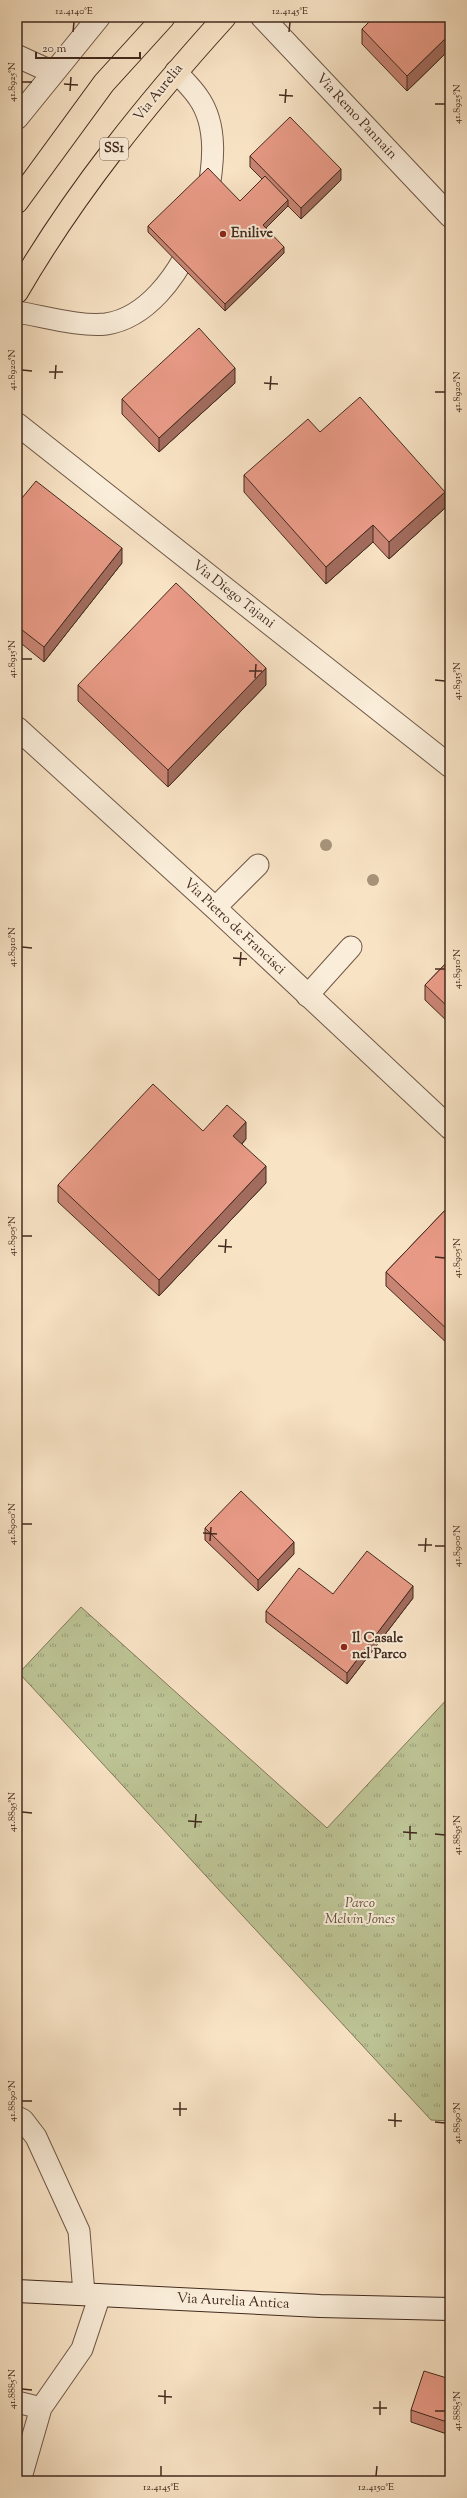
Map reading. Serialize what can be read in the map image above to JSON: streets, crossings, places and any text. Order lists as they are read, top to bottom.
{
  "streets": {
    "main road": ["Via Aurelia", "SS1"],
    "street": [
      "Via Remo Pannain",
      "Via Diego Tajani",
      "Via Pietro de Francisci",
      "Via Aurelia Antica"
    ]
  },
  "parks": ["Parco Melvin Jones"],
  "places": ["Enilive", "Il Casale nel Parco"],
  "scale_bar": "20 m",
  "coordinates": [
    "12.4140°E",
    "12.4145°E",
    "41.8925°N",
    "41.8920°N",
    "41.8915°N",
    "41.8910°N",
    "41.8905°N",
    "41.8900°N",
    "41.8895°N",
    "41.8890°N",
    "41.8885°N",
    "12.4150°E"
  ]
}
